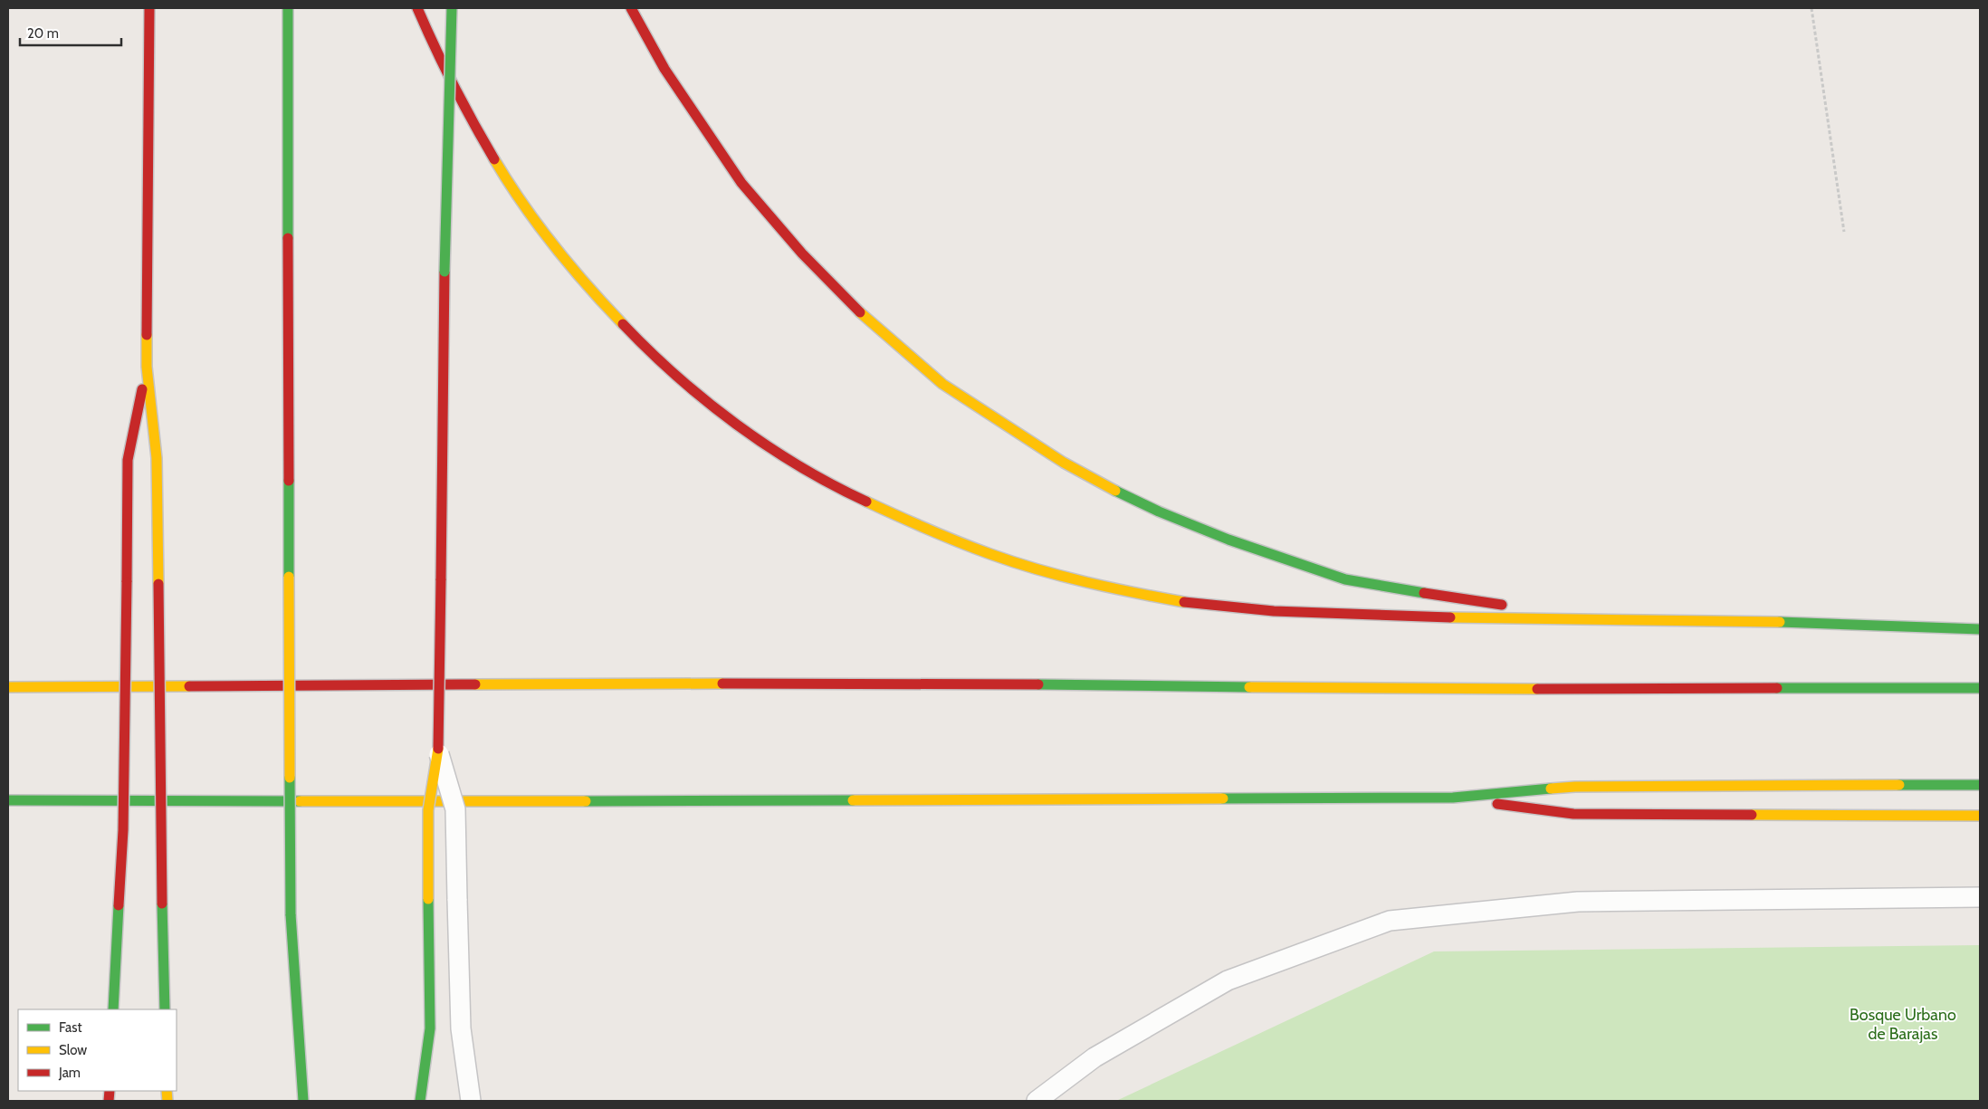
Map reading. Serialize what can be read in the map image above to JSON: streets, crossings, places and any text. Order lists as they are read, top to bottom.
{
  "parks": ["Bosque Urbano de Barajas"],
  "legend": ["Fast", "Slow", "Jam"],
  "scale_bar": "20 m"
}
